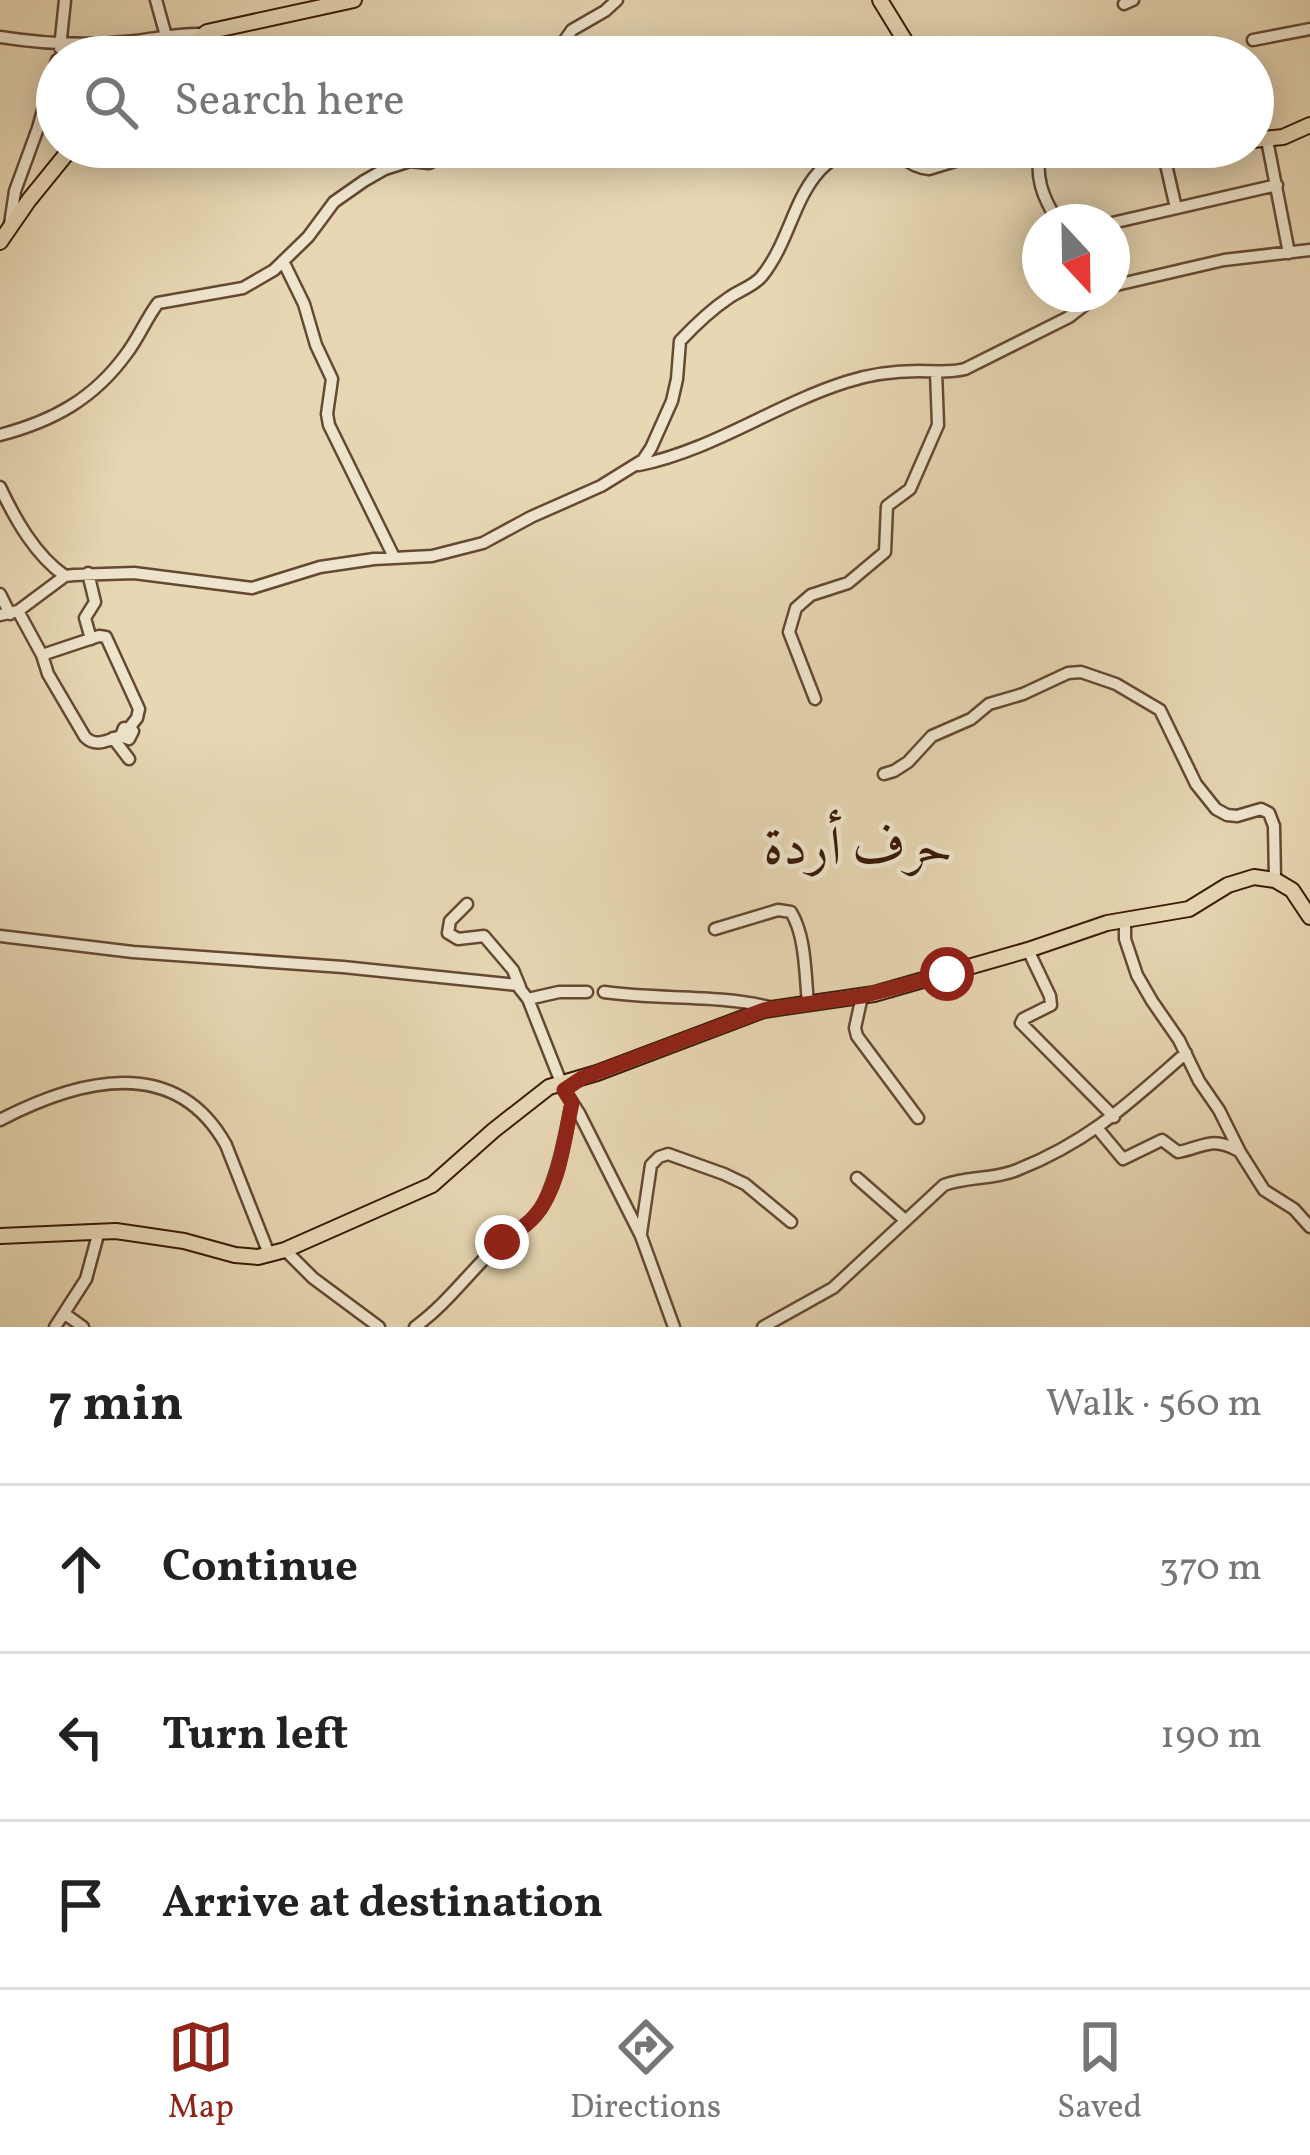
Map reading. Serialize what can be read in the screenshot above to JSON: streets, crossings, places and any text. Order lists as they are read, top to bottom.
{
  "districts": ["حرف أردة"],
  "north": "bottom",
  "page": {
    "search": "Search here",
    "heading": ["7 min", "Walk · 560 m"],
    "list": [
      ["Continue", "370 m"],
      ["Turn left", "190 m"],
      "Arrive at destination"
    ],
    "nav": ["Map", "Directions", "Saved"]
  }
}
